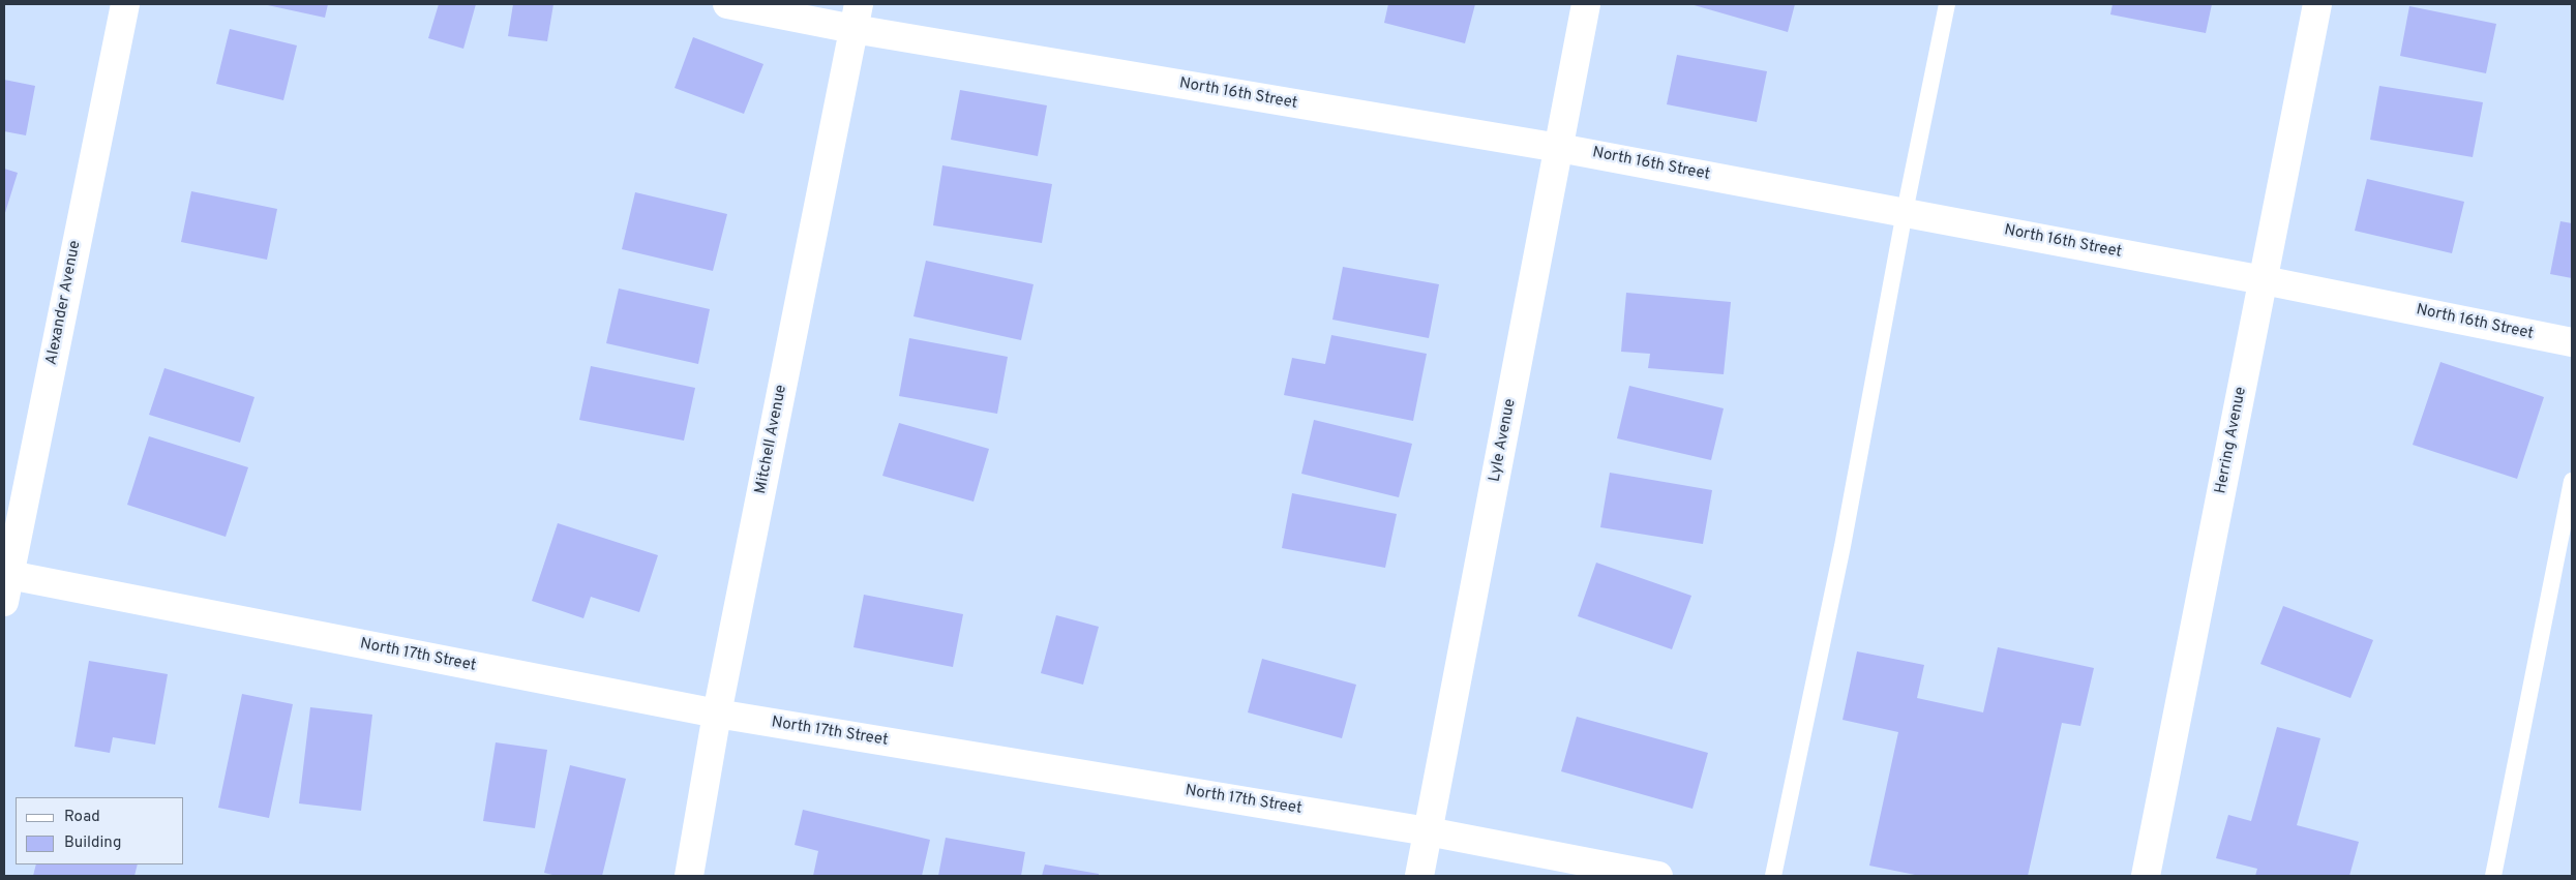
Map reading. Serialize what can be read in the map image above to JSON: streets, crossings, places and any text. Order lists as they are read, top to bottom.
{
  "streets": {
    "street": [
      "North 16th Street",
      "Alexander Avenue",
      "Mitchell Avenue",
      "Lyle Avenue",
      "Herring Avenue",
      "North 17th Street"
    ]
  },
  "crossings": [
    ["North 16th Street", "Mitchell Avenue"],
    ["North 16th Street", "Lyle Avenue"],
    ["North 16th Street", "Herring Avenue"],
    ["Alexander Avenue", "North 17th Street"],
    ["Mitchell Avenue", "North 17th Street"],
    ["Lyle Avenue", "North 17th Street"]
  ],
  "legend": ["Road", "Building"]
}
